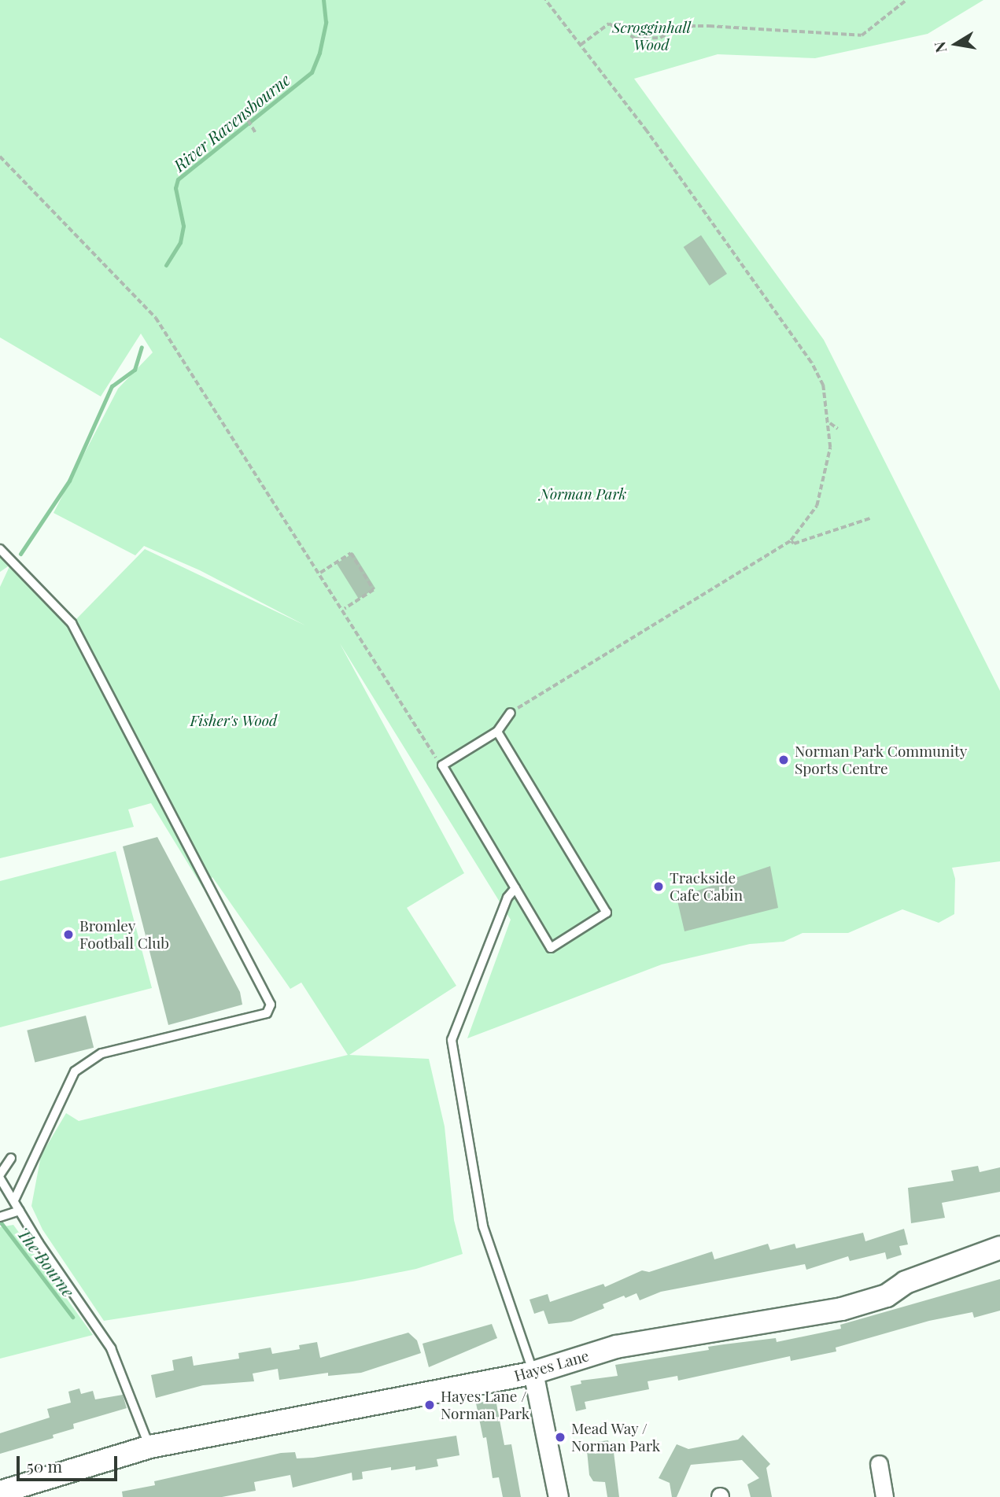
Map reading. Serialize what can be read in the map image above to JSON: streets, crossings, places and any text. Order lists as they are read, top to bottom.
{
  "streets": {
    "main road": ["Hayes Lane"]
  },
  "water": ["River Ravensbourne", "The Bourne"],
  "parks": ["Scrogginhall Wood", "Norman Park", "Fisher's Wood"],
  "places": [
    "Norman Park Community Sports Centre",
    "Trackside Cafe Cabin",
    "Bromley Football Club",
    "Hayes Lane / Norman Park",
    "Mead Way / Norman Park"
  ],
  "scale_bar": "50 m",
  "north": "left"
}
